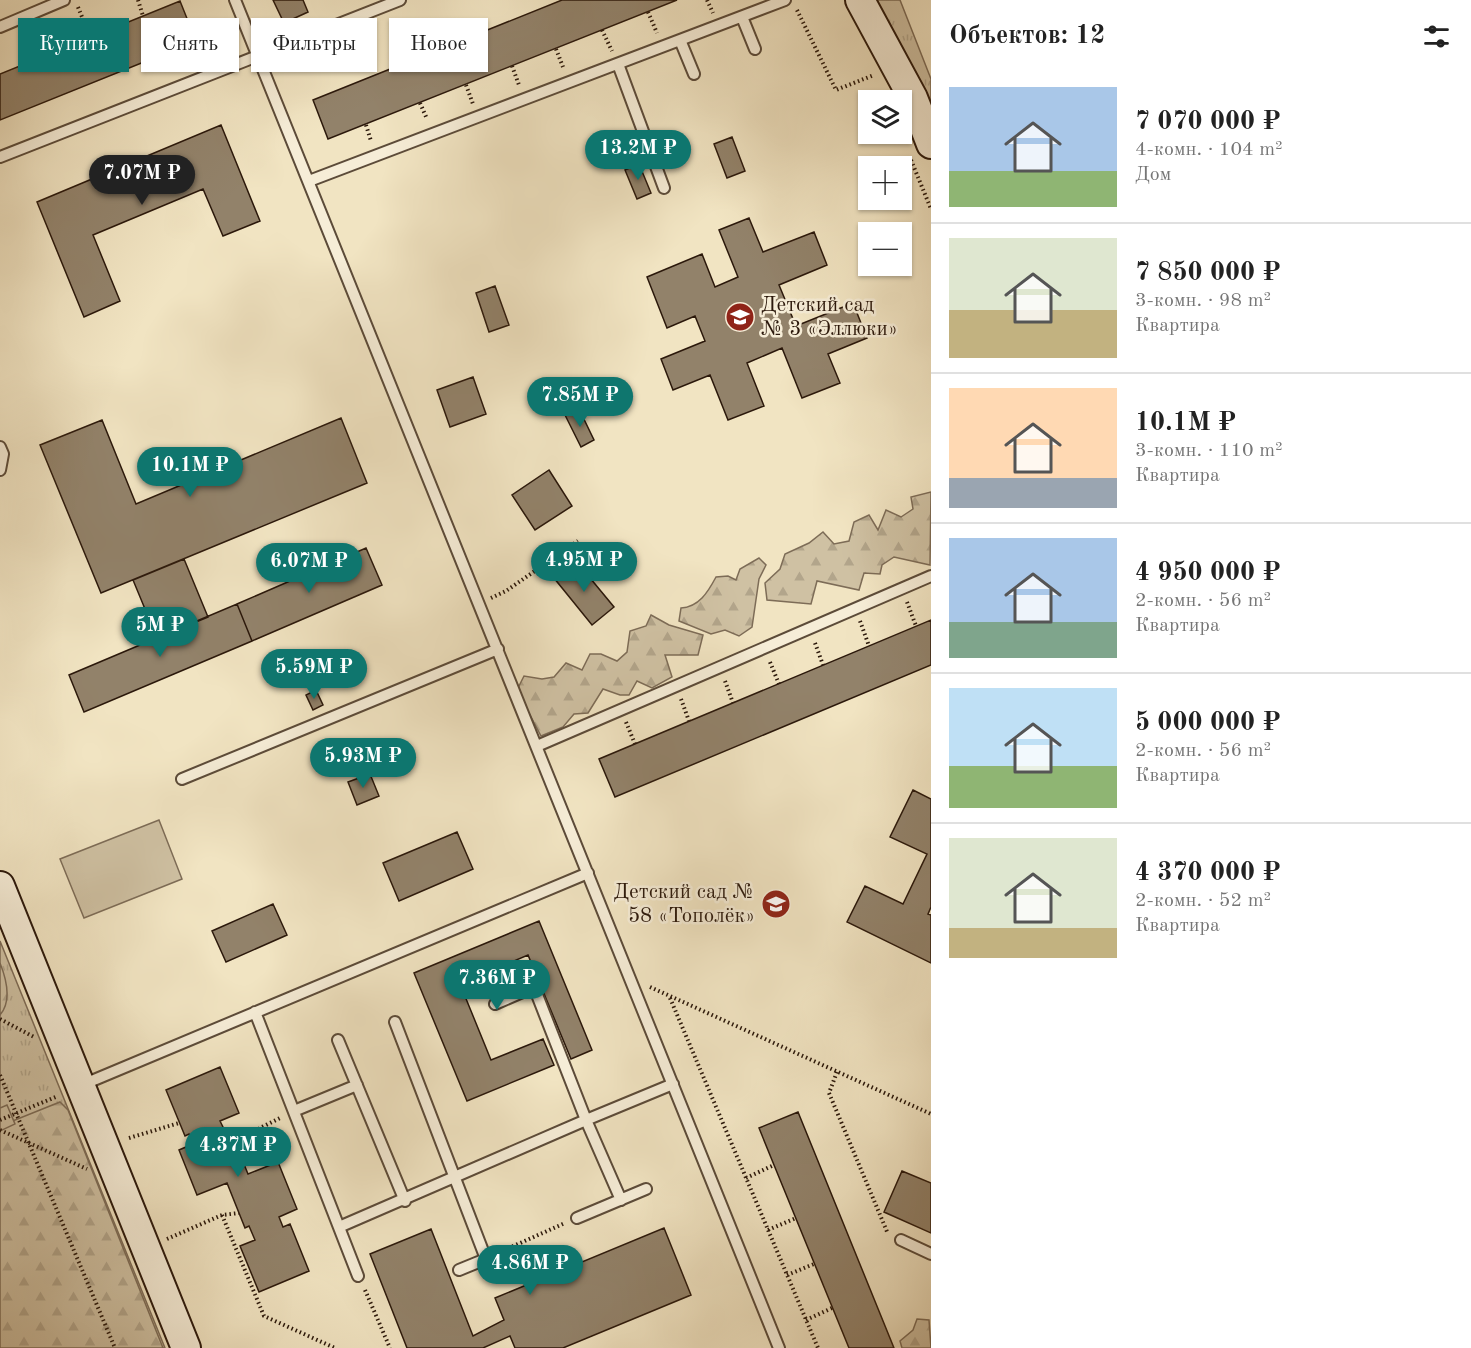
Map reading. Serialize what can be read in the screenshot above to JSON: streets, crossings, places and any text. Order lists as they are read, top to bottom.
{
  "places": {
    "school or university": ["Детский сад № 3 «Эллюки»", "Детский сад № 58 «Тополёк»"]
  },
  "page": {
    "heading": "Объектов: 12",
    "chip": [
      "Купить",
      "Снять",
      "Фильтры",
      "Новое"
    ],
    "list": [
      {
        "name": "7 070 000 ₽",
        "note": "4-комн. · 104 m² · Дом"
      },
      {
        "name": "7 850 000 ₽",
        "note": "3-комн. · 98 m² · Квартира"
      },
      {
        "name": "10.1M ₽",
        "note": "3-комн. · 110 m² · Квартира"
      },
      {
        "name": "4 950 000 ₽",
        "note": "2-комн. · 56 m² · Квартира"
      },
      {
        "name": "5 000 000 ₽",
        "note": "2-комн. · 56 m² · Квартира"
      },
      {
        "name": "4 370 000 ₽",
        "note": "2-комн. · 52 m² · Квартира"
      }
    ],
    "map_buttons": ["+", "−"],
    "price": [
      "13.2M ₽",
      "7.07M ₽",
      "7.85M ₽",
      "10.1M ₽",
      "4.95M ₽",
      "6.07M ₽",
      "5M ₽",
      "5.59M ₽",
      "5.93M ₽",
      "7.36M ₽",
      "4.37M ₽",
      "4.86M ₽"
    ]
  }
}
